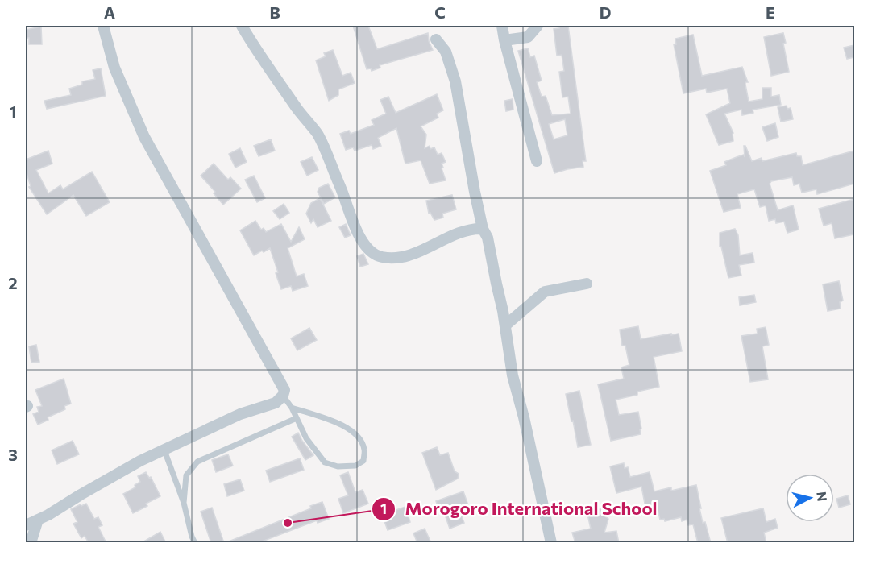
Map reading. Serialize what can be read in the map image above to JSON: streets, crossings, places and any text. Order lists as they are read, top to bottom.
{
  "places": ["Morogoro International School"],
  "north": "right",
  "grid": {
    "columns": [
      "A",
      "B",
      "C",
      "D",
      "E"
    ],
    "rows": ["1", "2", "3"]
  }
}
